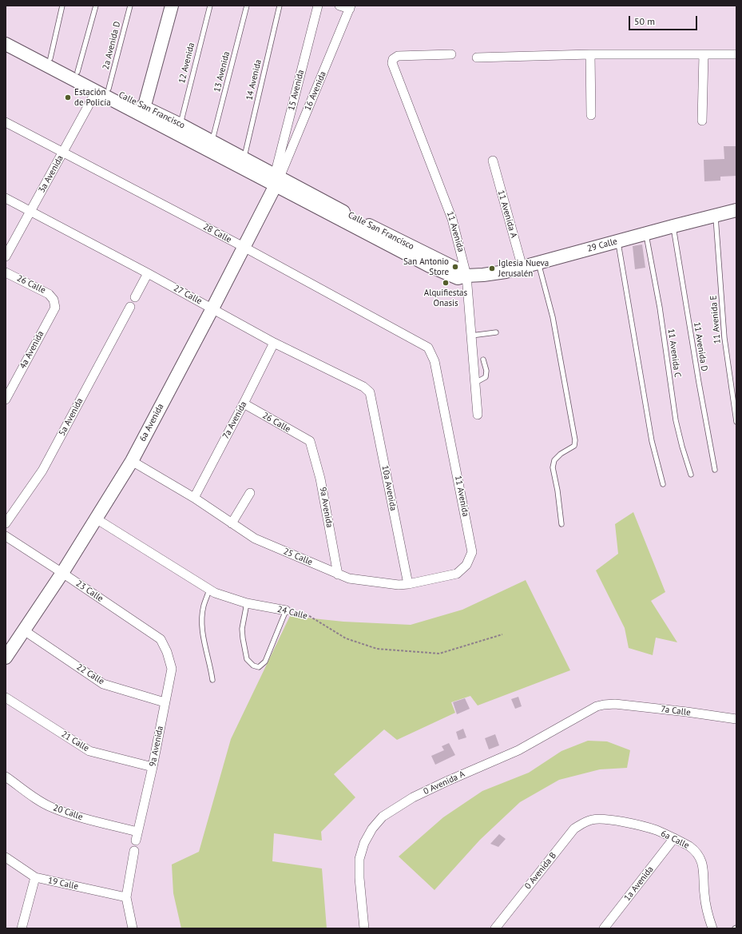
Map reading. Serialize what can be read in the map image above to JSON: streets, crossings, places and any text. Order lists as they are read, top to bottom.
{
  "streets": {
    "street": [
      "15 Avenida",
      "16 Avenida",
      "Calle San Francisco",
      "3a Avenida",
      "11 Avenida A",
      "11 Avenida",
      "28 Calle",
      "29 Calle",
      "26 Calle",
      "27 Calle",
      "4a Avenida",
      "5a Avenida",
      "7a Avenida",
      "6a Avenida",
      "10a Avenida",
      "9a Avenida",
      "25 Calle",
      "23 Calle",
      "24 Calle",
      "22 Calle",
      "7a Calle",
      "21 Calle",
      "0 Avenida A",
      "20 Calle",
      "6a Calle",
      "0 Avenida B",
      "19 Calle",
      "1a Avenida"
    ],
    "lane": [
      "2a Avenida D",
      "12 Avenida",
      "13 Avenida",
      "14 Avenida",
      "11 Avenida E",
      "11 Avenida D",
      "11 Avenida C"
    ]
  },
  "crossings": [
    ["2a Avenida D", "Calle San Francisco"],
    ["12 Avenida", "Calle San Francisco"],
    ["13 Avenida", "Calle San Francisco"],
    ["14 Avenida", "Calle San Francisco"],
    ["15 Avenida", "16 Avenida"],
    ["15 Avenida", "Calle San Francisco"],
    ["15 Avenida", "6a Avenida"],
    ["16 Avenida", "Calle San Francisco"],
    ["16 Avenida", "6a Avenida"],
    ["Calle San Francisco", "3a Avenida"],
    ["Calle San Francisco", "11 Avenida"],
    ["Calle San Francisco", "29 Calle"],
    ["Calle San Francisco", "6a Avenida"],
    ["3a Avenida", "28 Calle"],
    ["3a Avenida", "27 Calle"],
    ["11 Avenida A", "29 Calle"],
    ["11 Avenida", "28 Calle"],
    ["11 Avenida", "29 Calle"],
    ["11 Avenida", "25 Calle"],
    ["28 Calle", "6a Avenida"],
    ["29 Calle", "11 Avenida E"],
    ["29 Calle", "11 Avenida D"],
    ["29 Calle", "11 Avenida C"],
    ["26 Calle", "4a Avenida"],
    ["26 Calle", "7a Avenida"],
    ["26 Calle", "9a Avenida"],
    ["27 Calle", "7a Avenida"],
    ["27 Calle", "6a Avenida"],
    ["27 Calle", "10a Avenida"],
    ["7a Avenida", "25 Calle"],
    ["6a Avenida", "25 Calle"],
    ["6a Avenida", "23 Calle"],
    ["6a Avenida", "24 Calle"],
    ["6a Avenida", "22 Calle"],
    ["10a Avenida", "25 Calle"],
    ["9a Avenida", "25 Calle"],
    ["9a Avenida", "23 Calle"],
    ["9a Avenida", "22 Calle"],
    ["9a Avenida", "21 Calle"],
    ["9a Avenida", "20 Calle"],
    ["7a Calle", "0 Avenida A"],
    ["6a Calle", "0 Avenida B"],
    ["6a Calle", "1a Avenida"]
  ],
  "places": [
    "Estación de Policía",
    "San Antonio Store",
    "Iglesia Nueva Jerusalén",
    "Alquifiestas Onasis"
  ],
  "scale_bar": "50 m"
}
